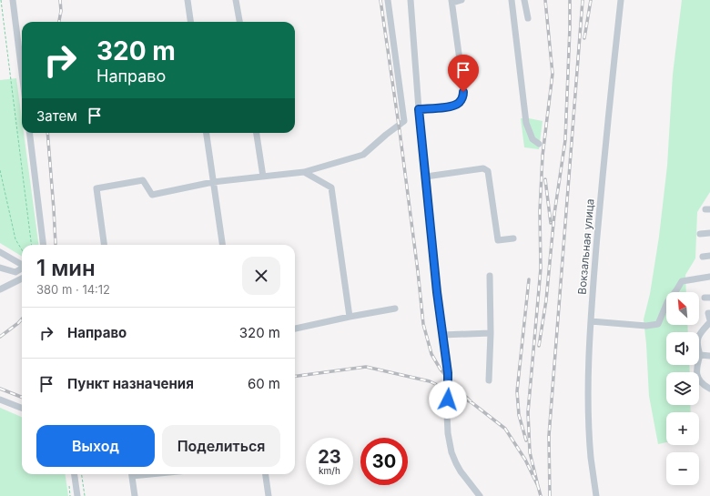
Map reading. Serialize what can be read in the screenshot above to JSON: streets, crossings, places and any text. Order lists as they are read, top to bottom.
{
  "streets": {
    "street": ["Вокзальная улица"]
  },
  "north": "top left",
  "page": {
    "turn": ["320 m", "Направо"],
    "then": "Затем",
    "heading": ["1 мин", "380 m · 14:12"],
    "map_buttons": ["+", "−"],
    "list": [
      {
        "name": "Направо",
        "value": "320 m"
      },
      {
        "name": "Пункт назначения",
        "value": "60 m"
      }
    ],
    "buttons": ["Выход", "Поделиться"],
    "speed": "23 km/h",
    "limit": "30"
  }
}
